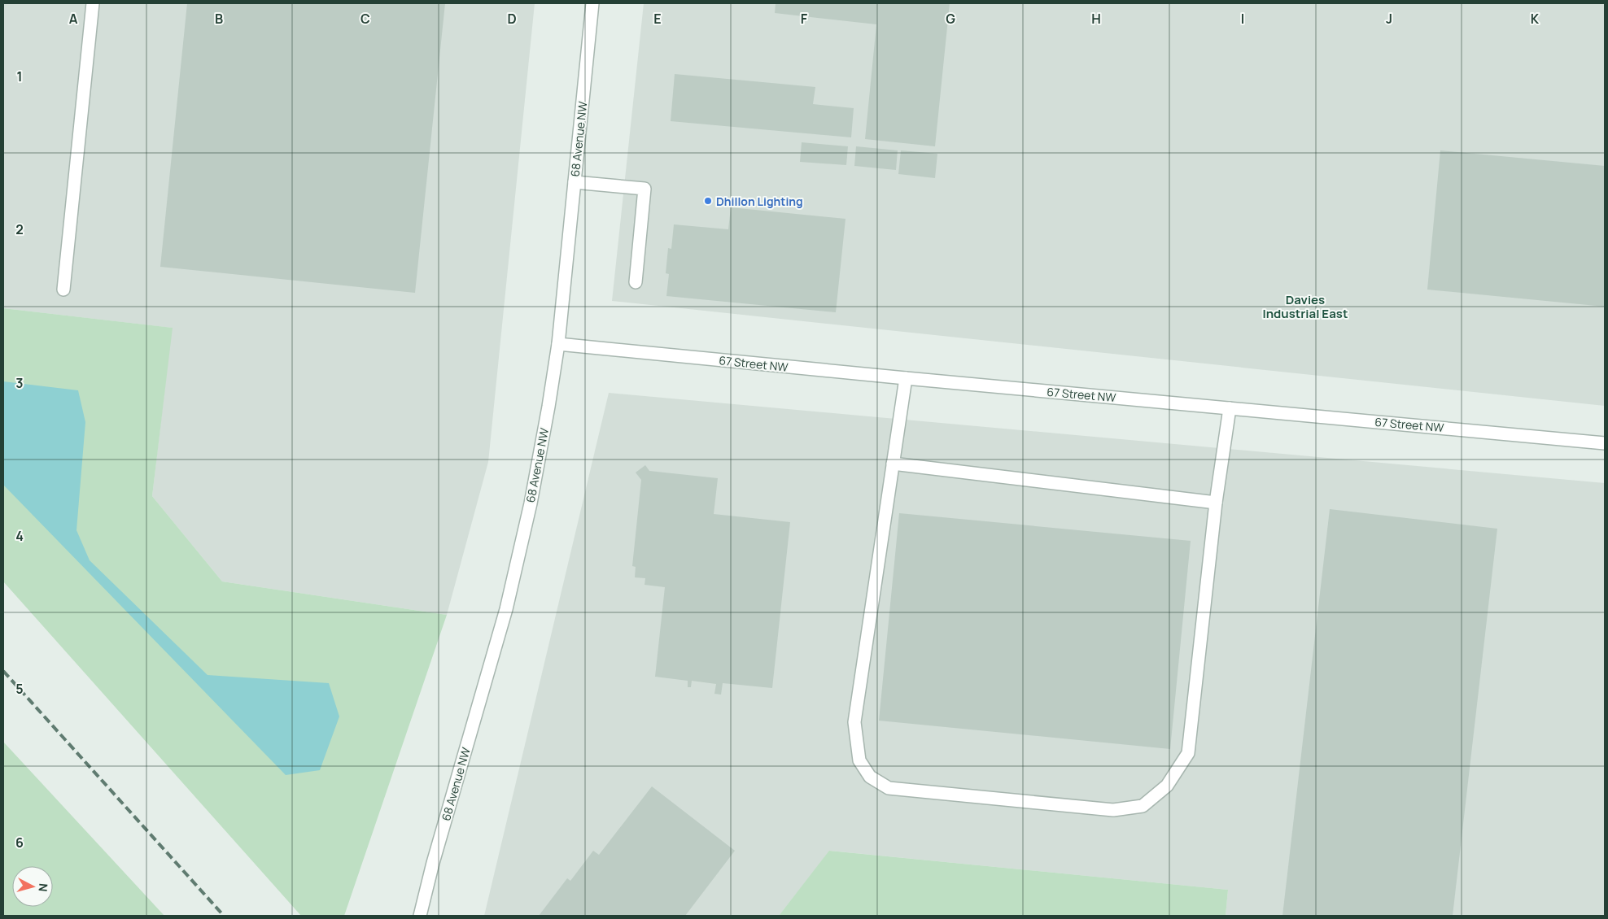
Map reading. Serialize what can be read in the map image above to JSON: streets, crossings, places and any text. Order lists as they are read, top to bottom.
{
  "streets": {
    "street": ["68 Avenue NW", "67 Street NW"]
  },
  "crossings": [
    ["68 Avenue NW", "67 Street NW"]
  ],
  "districts": ["Davies Industrial East"],
  "places": ["Dhillon Lighting"],
  "north": "right",
  "grid": {
    "columns": [
      "A",
      "B",
      "C",
      "D",
      "E",
      "F",
      "G",
      "H",
      "I",
      "J",
      "K"
    ],
    "rows": [
      "1",
      "2",
      "3",
      "4",
      "5",
      "6"
    ]
  }
}
